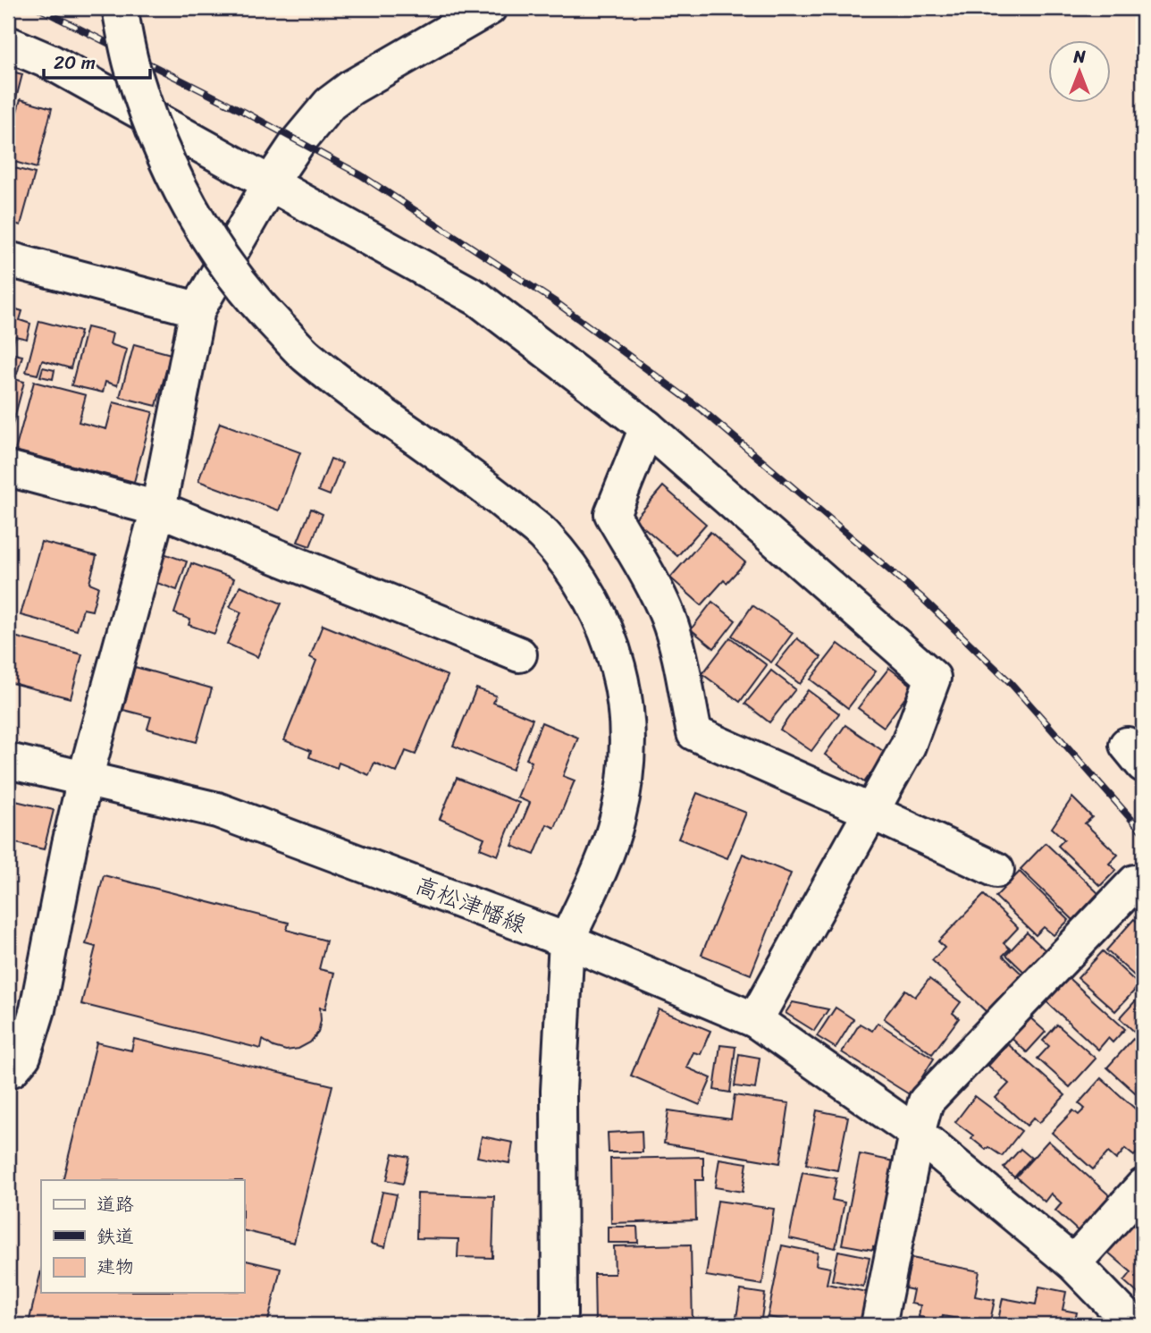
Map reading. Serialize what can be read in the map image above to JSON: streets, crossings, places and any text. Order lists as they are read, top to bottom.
{
  "streets": {
    "street": ["高松津幡線"]
  },
  "legend": ["道路", "鉄道", "建物"],
  "scale_bar": "20 m",
  "north": "top"
}
